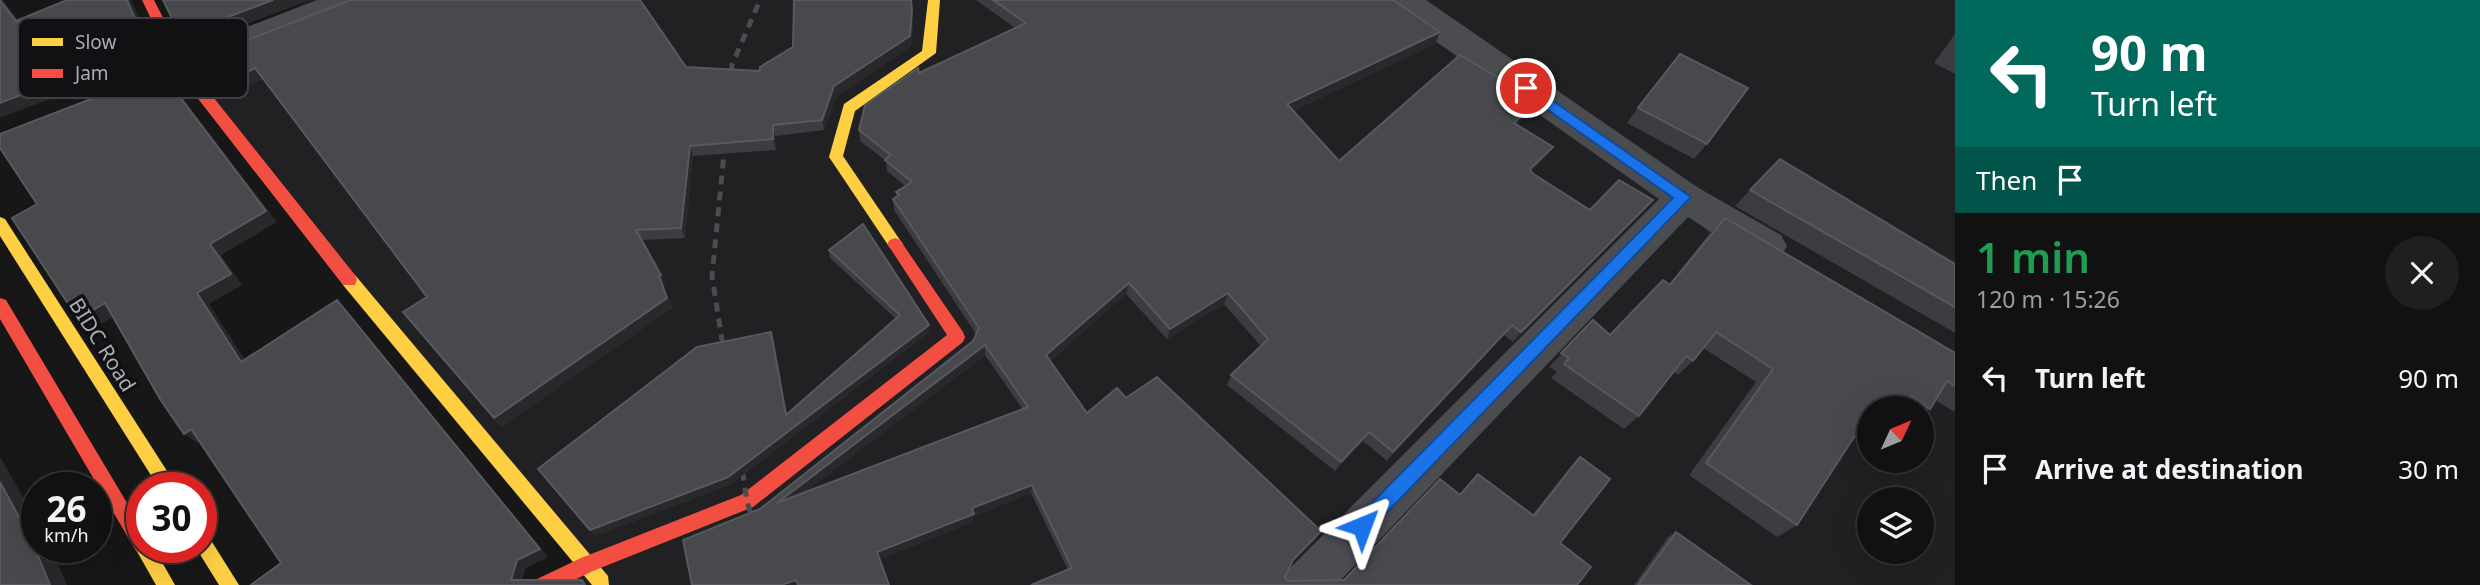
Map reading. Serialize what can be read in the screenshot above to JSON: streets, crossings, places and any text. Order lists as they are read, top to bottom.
{
  "streets": {
    "street": ["BIDC Road"]
  },
  "legend": ["Slow", "Jam"],
  "north": "top right",
  "page": {
    "turn": ["90 m", "Turn left"],
    "then": "Then",
    "heading": ["1 min", "120 m · 15:26"],
    "list": [
      {
        "name": "Turn left",
        "value": "90 m"
      },
      {
        "name": "Arrive at destination",
        "value": "30 m"
      }
    ],
    "speed": "26 km/h",
    "limit": "30"
  }
}
